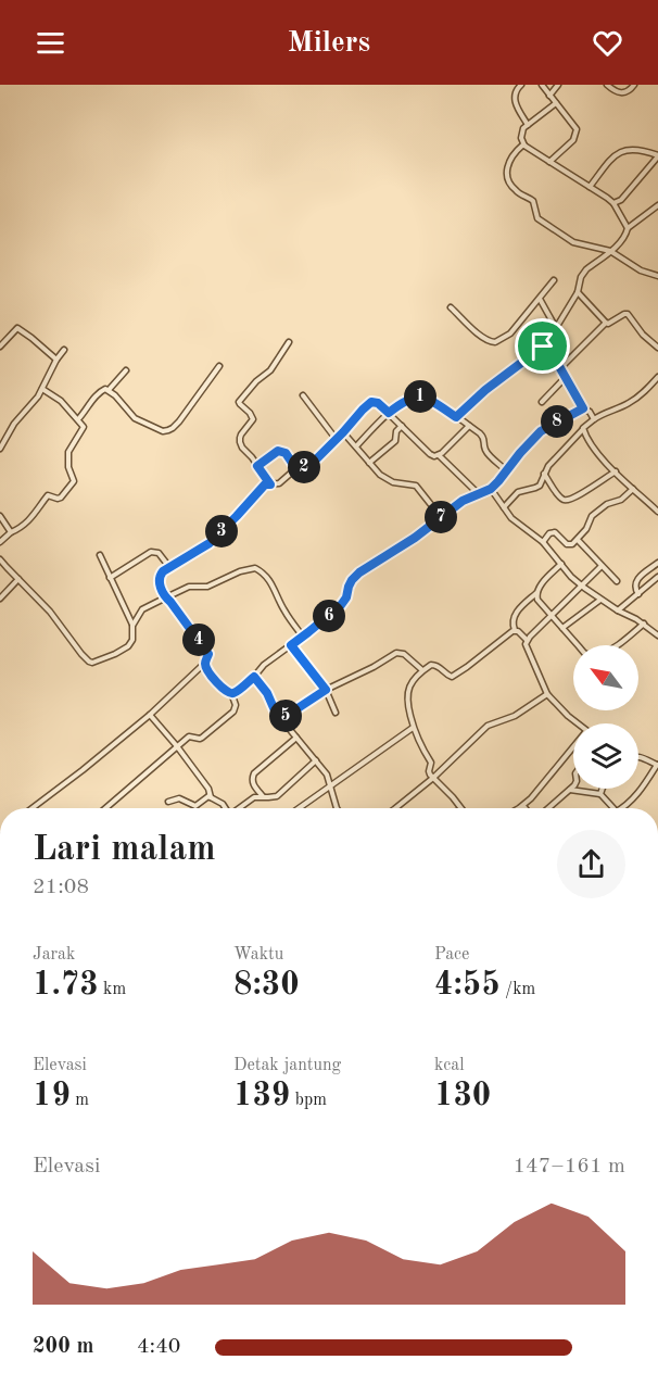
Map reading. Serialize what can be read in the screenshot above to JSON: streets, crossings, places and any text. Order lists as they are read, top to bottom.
{
  "north": "top left",
  "page": {
    "header": "Milers",
    "pins": [
      "1",
      "8",
      "2",
      "7",
      "3",
      "6",
      "4",
      "5"
    ],
    "heading": ["Lari malam", "21:08"],
    "stats": [
      ["Jarak", "1.73 km"],
      ["Waktu", "8:30"],
      ["Pace", "4:55 /km"],
      ["Elevasi", "19 m"],
      ["Detak jantung", "139 bpm"],
      ["kcal", "130"]
    ],
    "chart": ["Elevasi", "147–161 m"],
    "list": [
      {
        "name": "200 m",
        "note": "4:40"
      }
    ]
  }
}
